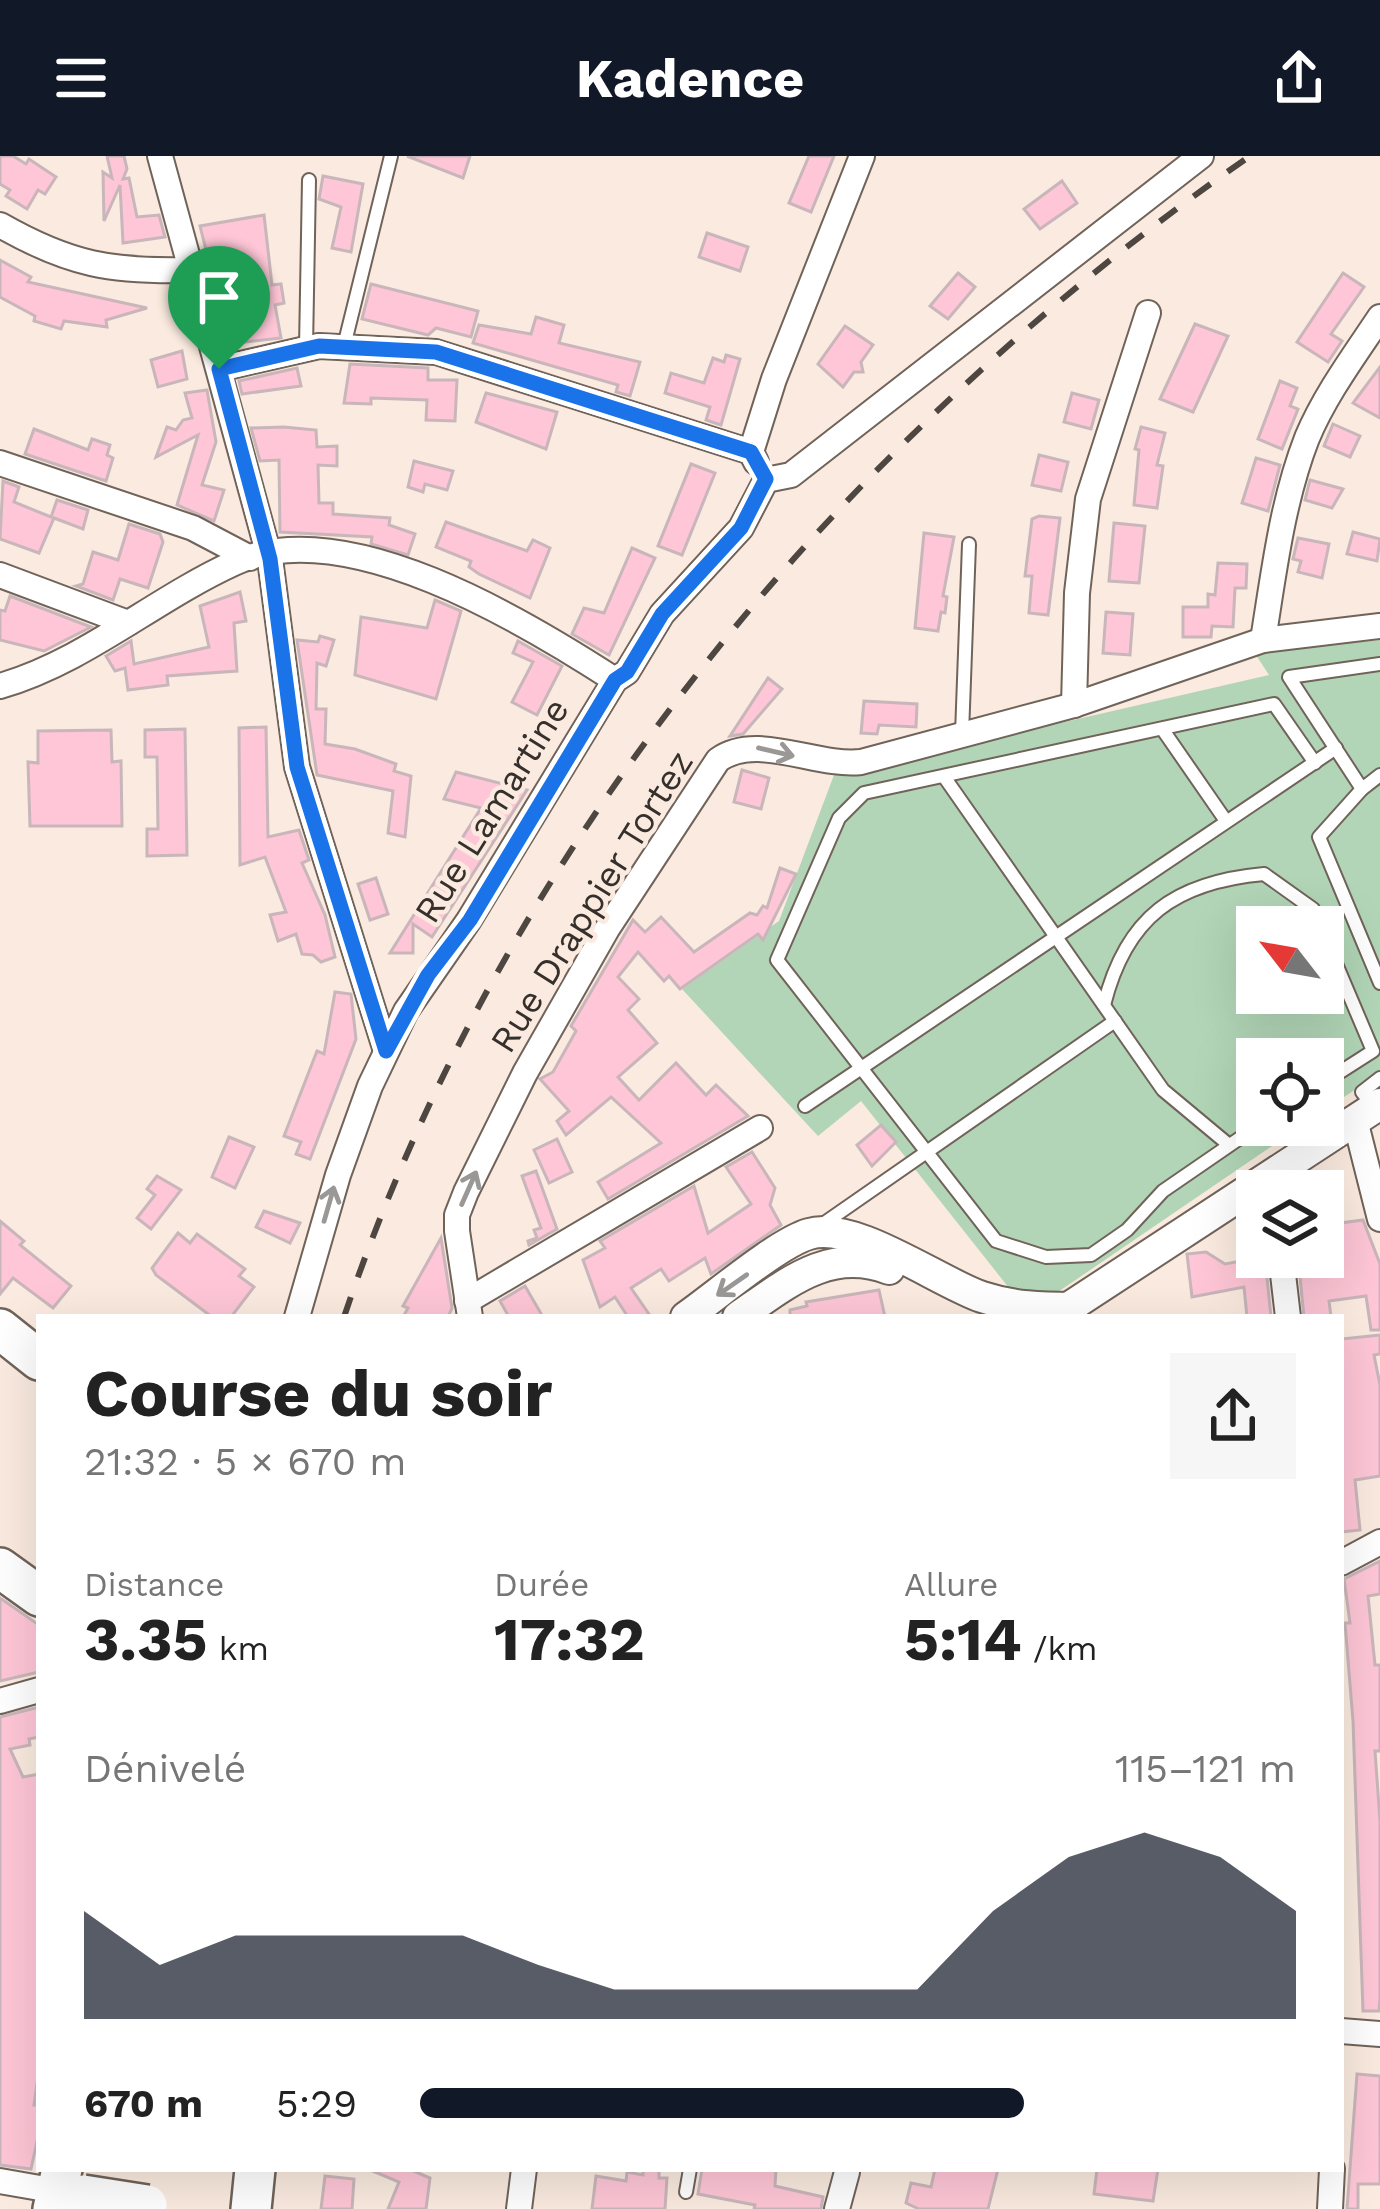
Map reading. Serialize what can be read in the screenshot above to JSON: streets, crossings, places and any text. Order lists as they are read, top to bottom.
{
  "streets": {
    "street": ["Rue Lamartine", "Rue Drappier Tortez"]
  },
  "north": "top left",
  "page": {
    "header": "Kadence",
    "heading": ["Course du soir", "21:32 · 5 × 670 m"],
    "stats": [
      ["Distance", "3.35 km"],
      ["Durée", "17:32"],
      ["Allure", "5:14 /km"]
    ],
    "chart": ["Dénivelé", "115–121 m"],
    "list": [
      {
        "name": "670 m",
        "note": "5:29"
      }
    ]
  }
}
